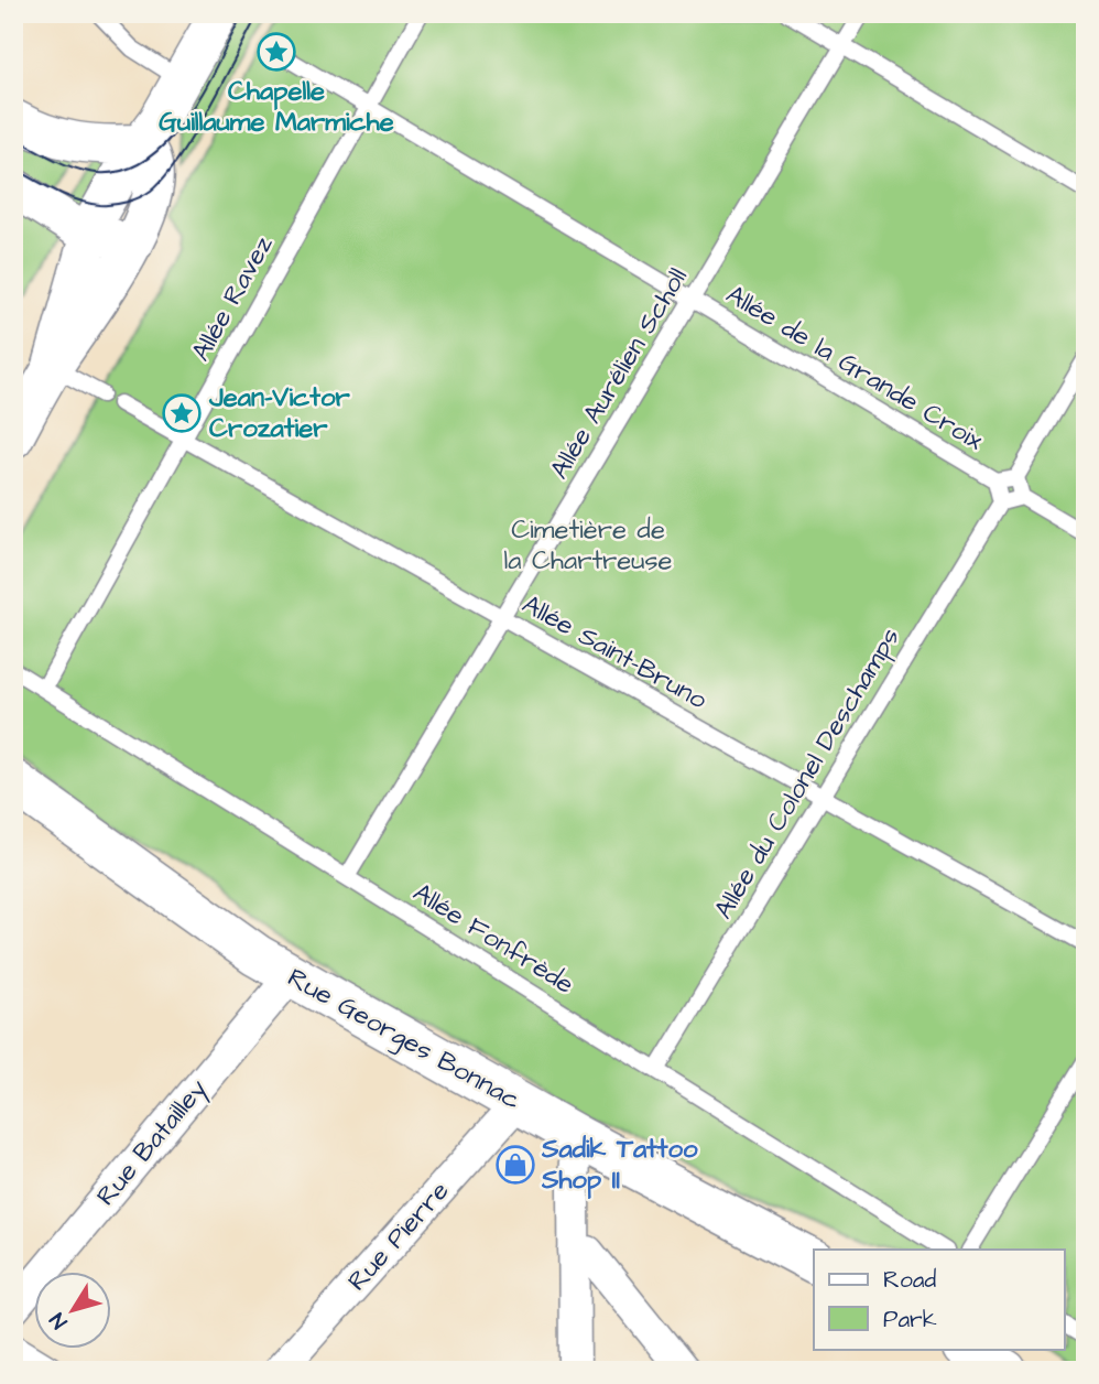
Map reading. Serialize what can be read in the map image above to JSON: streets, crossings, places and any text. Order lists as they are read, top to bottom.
{
  "streets": {
    "main road": ["Rue Georges Bonnac"],
    "street": ["Rue Batailley", "Rue Pierre"],
    "lane": [
      "Allée Ravez",
      "Allée de la Grande Croix",
      "Allée Aurélien Scholl",
      "Allée Saint-Bruno",
      "Allée du Colonel Deschamps",
      "Allée Fonfrède"
    ]
  },
  "crossings": [
    ["Allée Ravez", "Allée de la Grande Croix"],
    ["Allée Ravez", "Allée Saint-Bruno"],
    ["Allée Ravez", "Allée Fonfrède"],
    ["Allée de la Grande Croix", "Allée Aurélien Scholl"],
    ["Allée Aurélien Scholl", "Allée Saint-Bruno"],
    ["Allée Aurélien Scholl", "Allée Fonfrède"],
    ["Allée Saint-Bruno", "Allée du Colonel Deschamps"],
    ["Allée du Colonel Deschamps", "Allée Fonfrède"],
    ["Rue Georges Bonnac", "Rue Batailley"],
    ["Rue Georges Bonnac", "Rue Pierre"]
  ],
  "parks": ["Cimetière de la Chartreuse"],
  "places": {
    "place": ["Chapelle Guillaume Marmiche", "Jean-Victor Crozatier"],
    "shop": ["Sadik Tattoo Shop II"]
  },
  "legend": ["Road", "Park"],
  "north": "bottom left"
}
